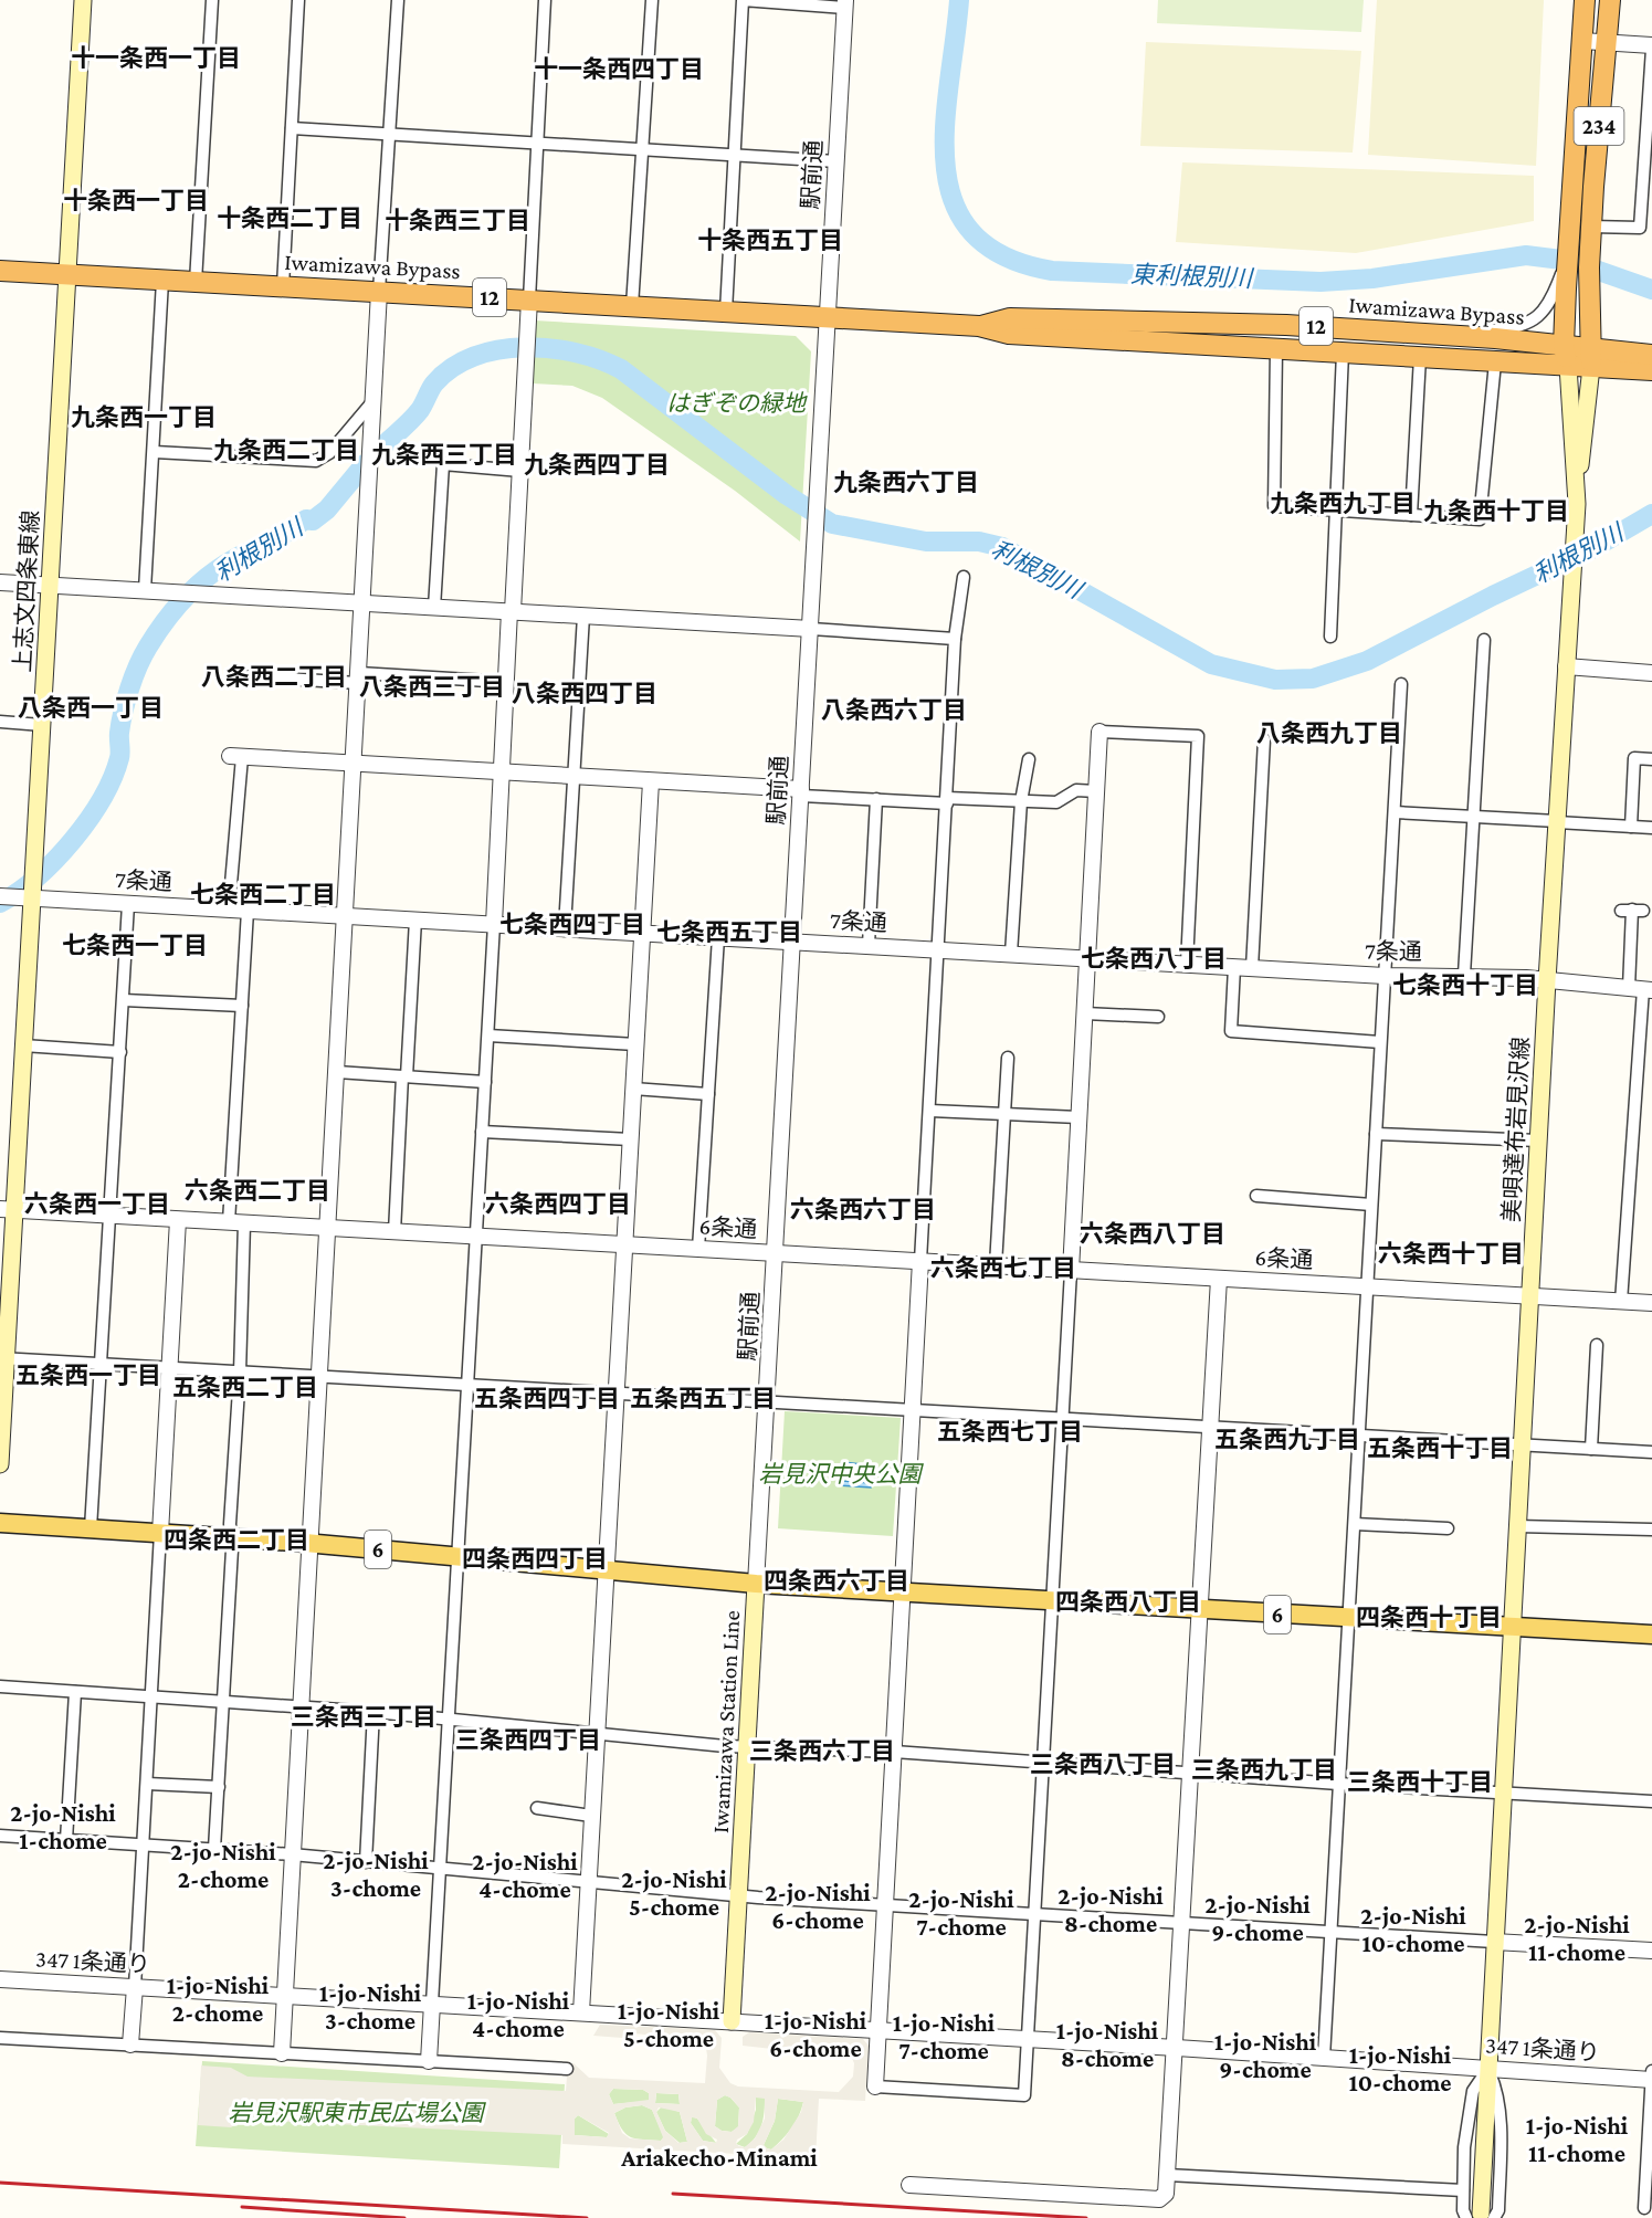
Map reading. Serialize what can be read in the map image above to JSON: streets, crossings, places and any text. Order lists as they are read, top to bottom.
{
  "streets": {
    "highway": ["234", "Iwamizawa Bypass", "12"],
    "main road": [
      "上志文四条東線",
      "美唄達布岩見沢線",
      "6",
      "Iwamizawa Station Line"
    ],
    "street": [
      "駅前通",
      "7条通",
      "6条通",
      "347 1条通り"
    ]
  },
  "crossings": [
    ["234", "Iwamizawa Bypass"],
    ["234", "美唄達布岩見沢線"],
    ["駅前通", "Iwamizawa Bypass"],
    ["駅前通", "7条通"],
    ["駅前通", "6条通"],
    ["駅前通", "6"],
    ["駅前通", "Iwamizawa Station Line"],
    ["Iwamizawa Bypass", "上志文四条東線"],
    ["Iwamizawa Bypass", "美唄達布岩見沢線"],
    ["上志文四条東線", "7条通"],
    ["上志文四条東線", "6条通"],
    ["7条通", "美唄達布岩見沢線"],
    ["美唄達布岩見沢線", "6条通"],
    ["美唄達布岩見沢線", "6"],
    ["美唄達布岩見沢線", "347 1条通り"],
    ["6", "Iwamizawa Station Line"],
    ["Iwamizawa Station Line", "347 1条通り"]
  ],
  "districts": [
    "十一条西一丁目",
    "十一条西四丁目",
    "十条西一丁目",
    "十条西二丁目",
    "十条西三丁目",
    "十条西五丁目",
    "九条西一丁目",
    "九条西二丁目",
    "九条西三丁目",
    "九条西四丁目",
    "九条西六丁目",
    "九条西九丁目",
    "九条西十丁目",
    "八条西二丁目",
    "八条西三丁目",
    "八条西四丁目",
    "八条西一丁目",
    "八条西六丁目",
    "八条西九丁目",
    "七条西二丁目",
    "七条西四丁目",
    "七条西五丁目",
    "七条西一丁目",
    "七条西八丁目",
    "七条西十丁目",
    "六条西二丁目",
    "六条西一丁目",
    "六条西四丁目",
    "六条西六丁目",
    "六条西八丁目",
    "六条西十丁目",
    "六条西七丁目",
    "五条西一丁目",
    "五条西二丁目",
    "五条西四丁目",
    "五条西五丁目",
    "五条西七丁目",
    "五条西九丁目",
    "五条西十丁目",
    "四条西二丁目",
    "四条西四丁目",
    "四条西六丁目",
    "四条西八丁目",
    "四条西十丁目",
    "三条西三丁目",
    "三条西四丁目",
    "三条西六丁目",
    "三条西八丁目",
    "三条西九丁目",
    "三条西十丁目",
    "2-jo-Nishi 1-chome",
    "2-jo-Nishi 2-chome",
    "2-jo-Nishi 3-chome",
    "2-jo-Nishi 4-chome",
    "2-jo-Nishi 5-chome",
    "2-jo-Nishi 6-chome",
    "2-jo-Nishi 8-chome",
    "2-jo-Nishi 7-chome",
    "2-jo-Nishi 9-chome",
    "2-jo-Nishi 10-chome",
    "2-jo-Nishi 11-chome",
    "1-jo-Nishi 2-chome",
    "1-jo-Nishi 3-chome",
    "1-jo-Nishi 4-chome",
    "1-jo-Nishi 5-chome",
    "1-jo-Nishi 6-chome",
    "1-jo-Nishi 7-chome",
    "1-jo-Nishi 8-chome",
    "1-jo-Nishi 9-chome",
    "1-jo-Nishi 10-chome",
    "1-jo-Nishi 11-chome",
    "Ariakecho-Minami"
  ],
  "water": ["東利根別川", "利根別川"],
  "parks": ["はぎぞの緑地", "岩見沢中央公園", "岩見沢駅東市民広場公園"]
}
